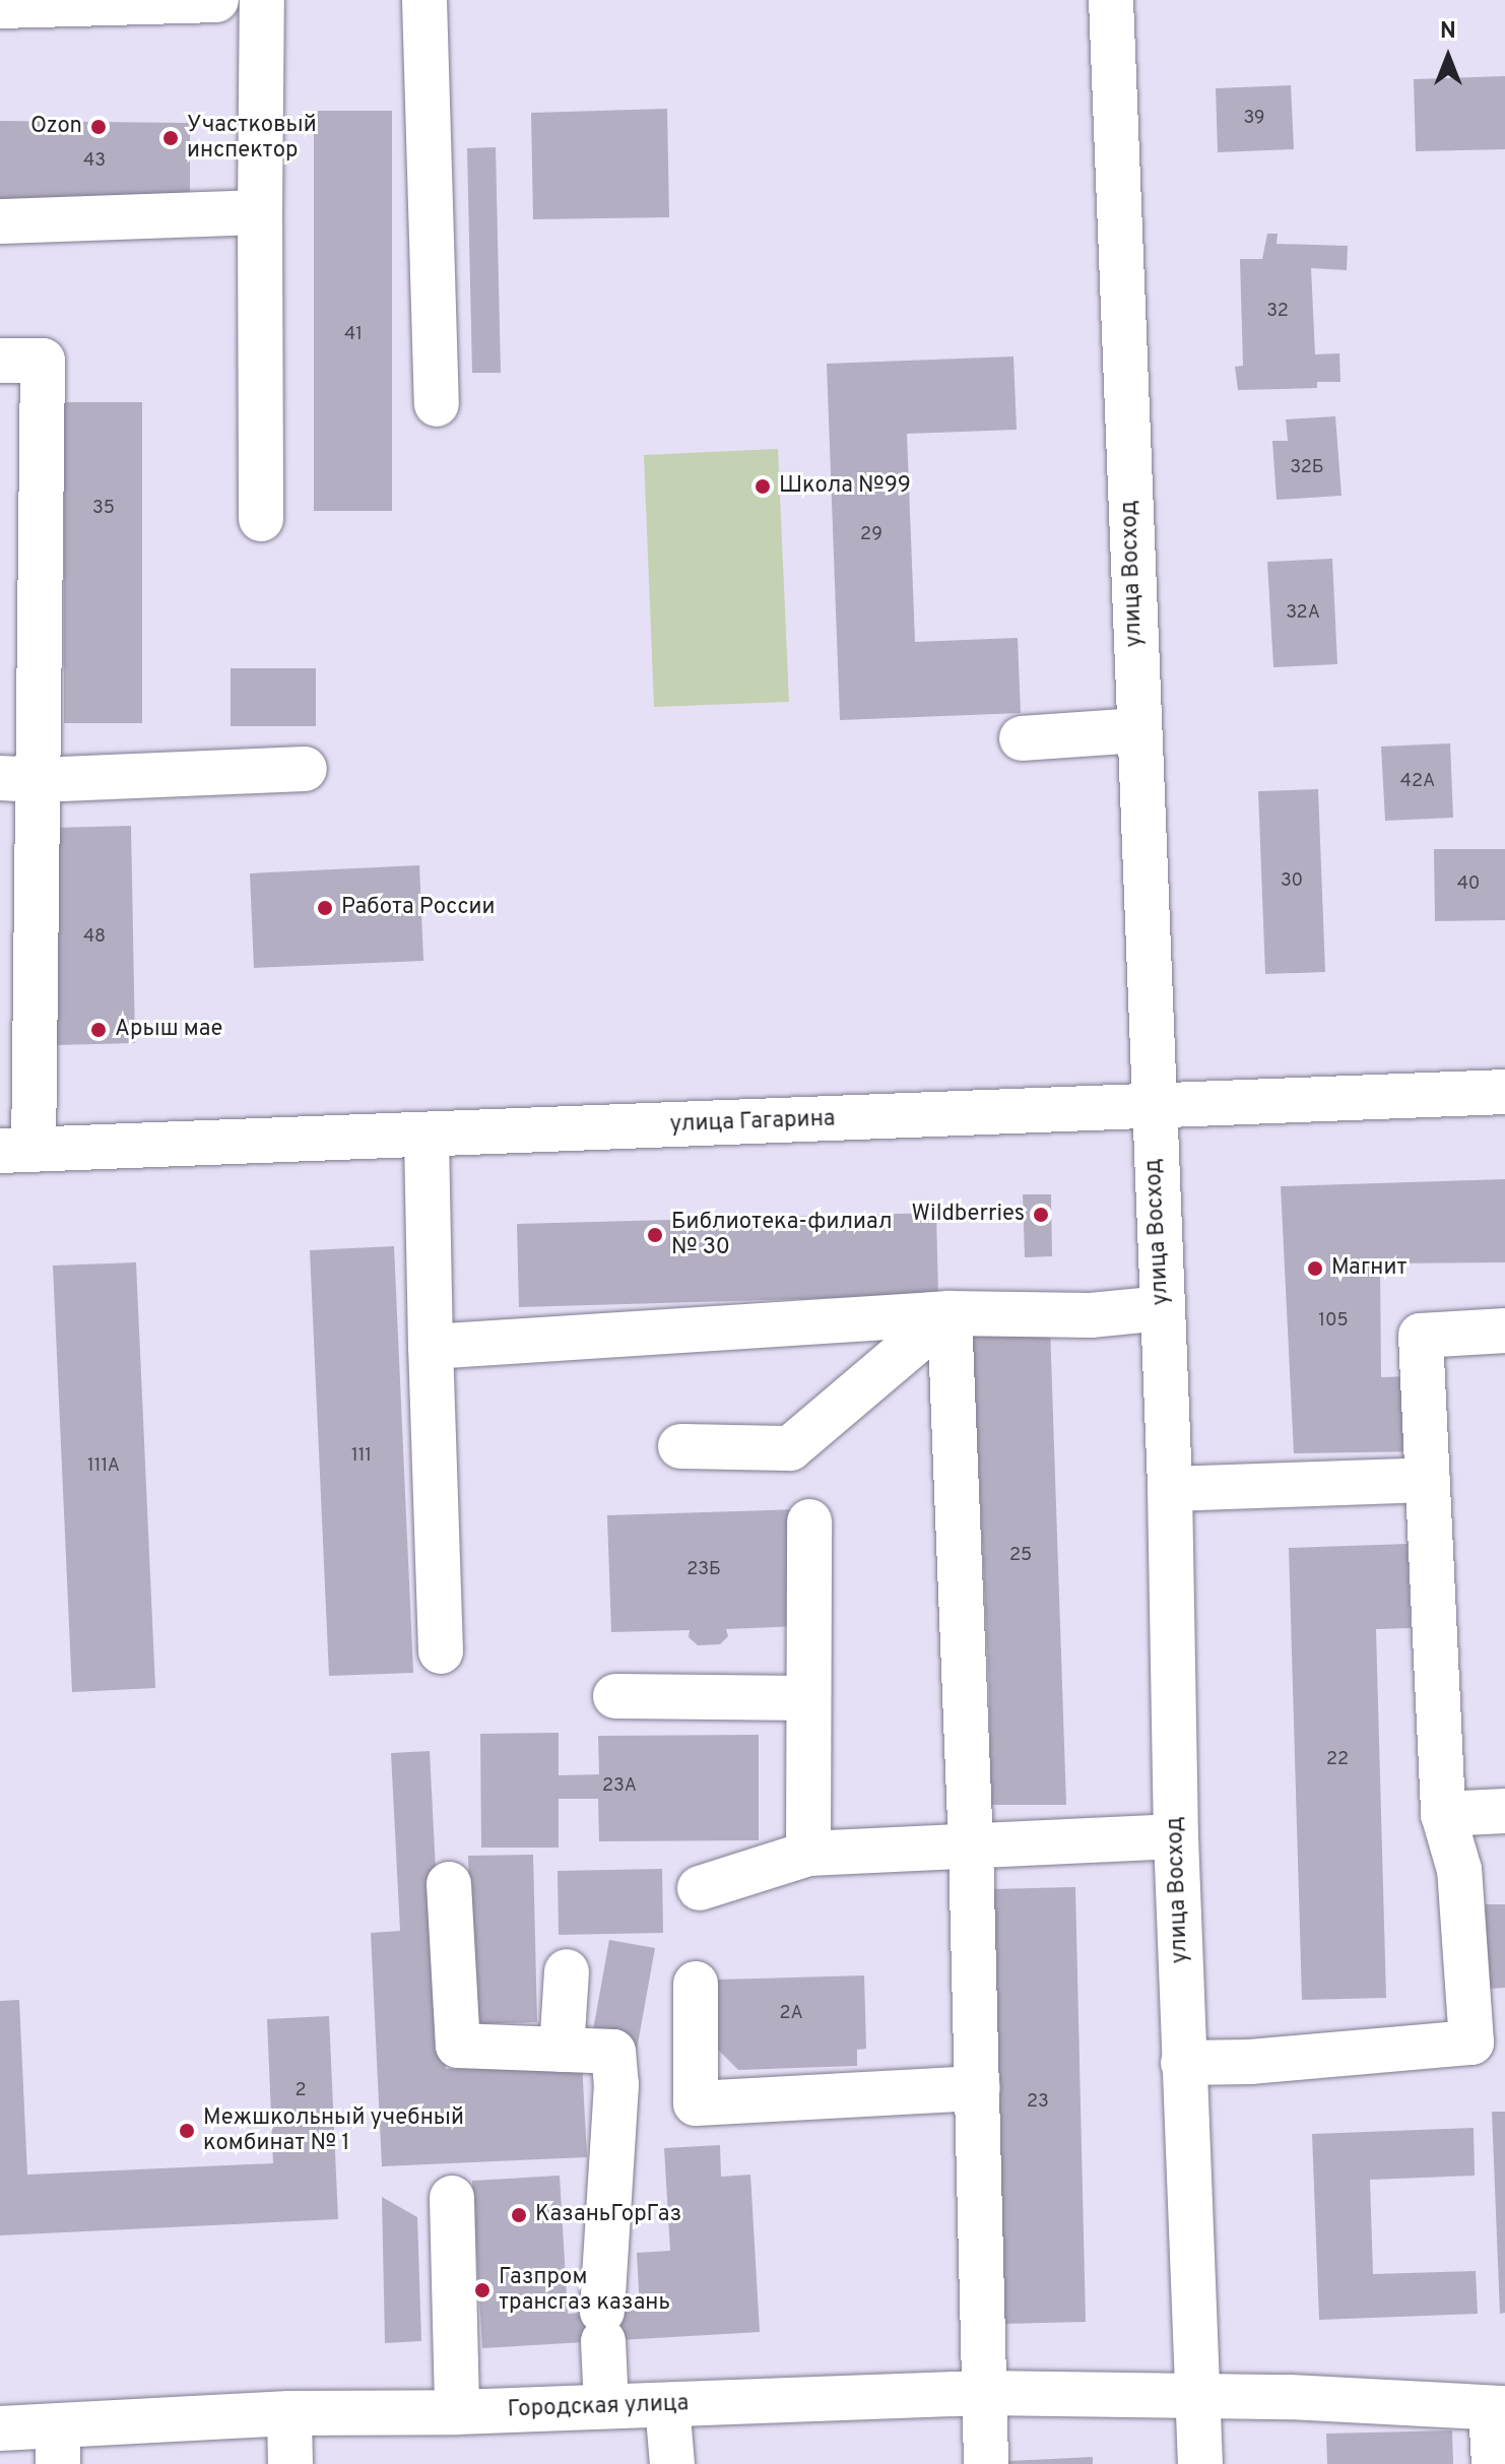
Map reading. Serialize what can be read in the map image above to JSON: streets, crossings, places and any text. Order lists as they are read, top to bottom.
{
  "streets": {
    "street": ["улица Восход", "улица Гагарина", "Городская улица"]
  },
  "crossings": [
    ["улица Восход", "улица Гагарина"],
    ["улица Восход", "Городская улица"]
  ],
  "places": [
    "Ozon",
    "Участковый инспектор",
    "Школа №99",
    "Работа России",
    "Арыш мае",
    "Wildberries",
    "Библиотека-филиал № 30",
    "Магнит",
    "Межшкольный учебный комбинат № 1",
    "КазаньГорГаз",
    "Газпром трансгаз казань"
  ],
  "house_numbers": [
    "39",
    "43",
    "32",
    "41",
    "32Б",
    "35",
    "29",
    "32А",
    "42А",
    "30",
    "40",
    "48",
    "105",
    "111",
    "111А",
    "25",
    "23Б",
    "22",
    "23А",
    "2А",
    "2",
    "23"
  ],
  "north": "top"
}
